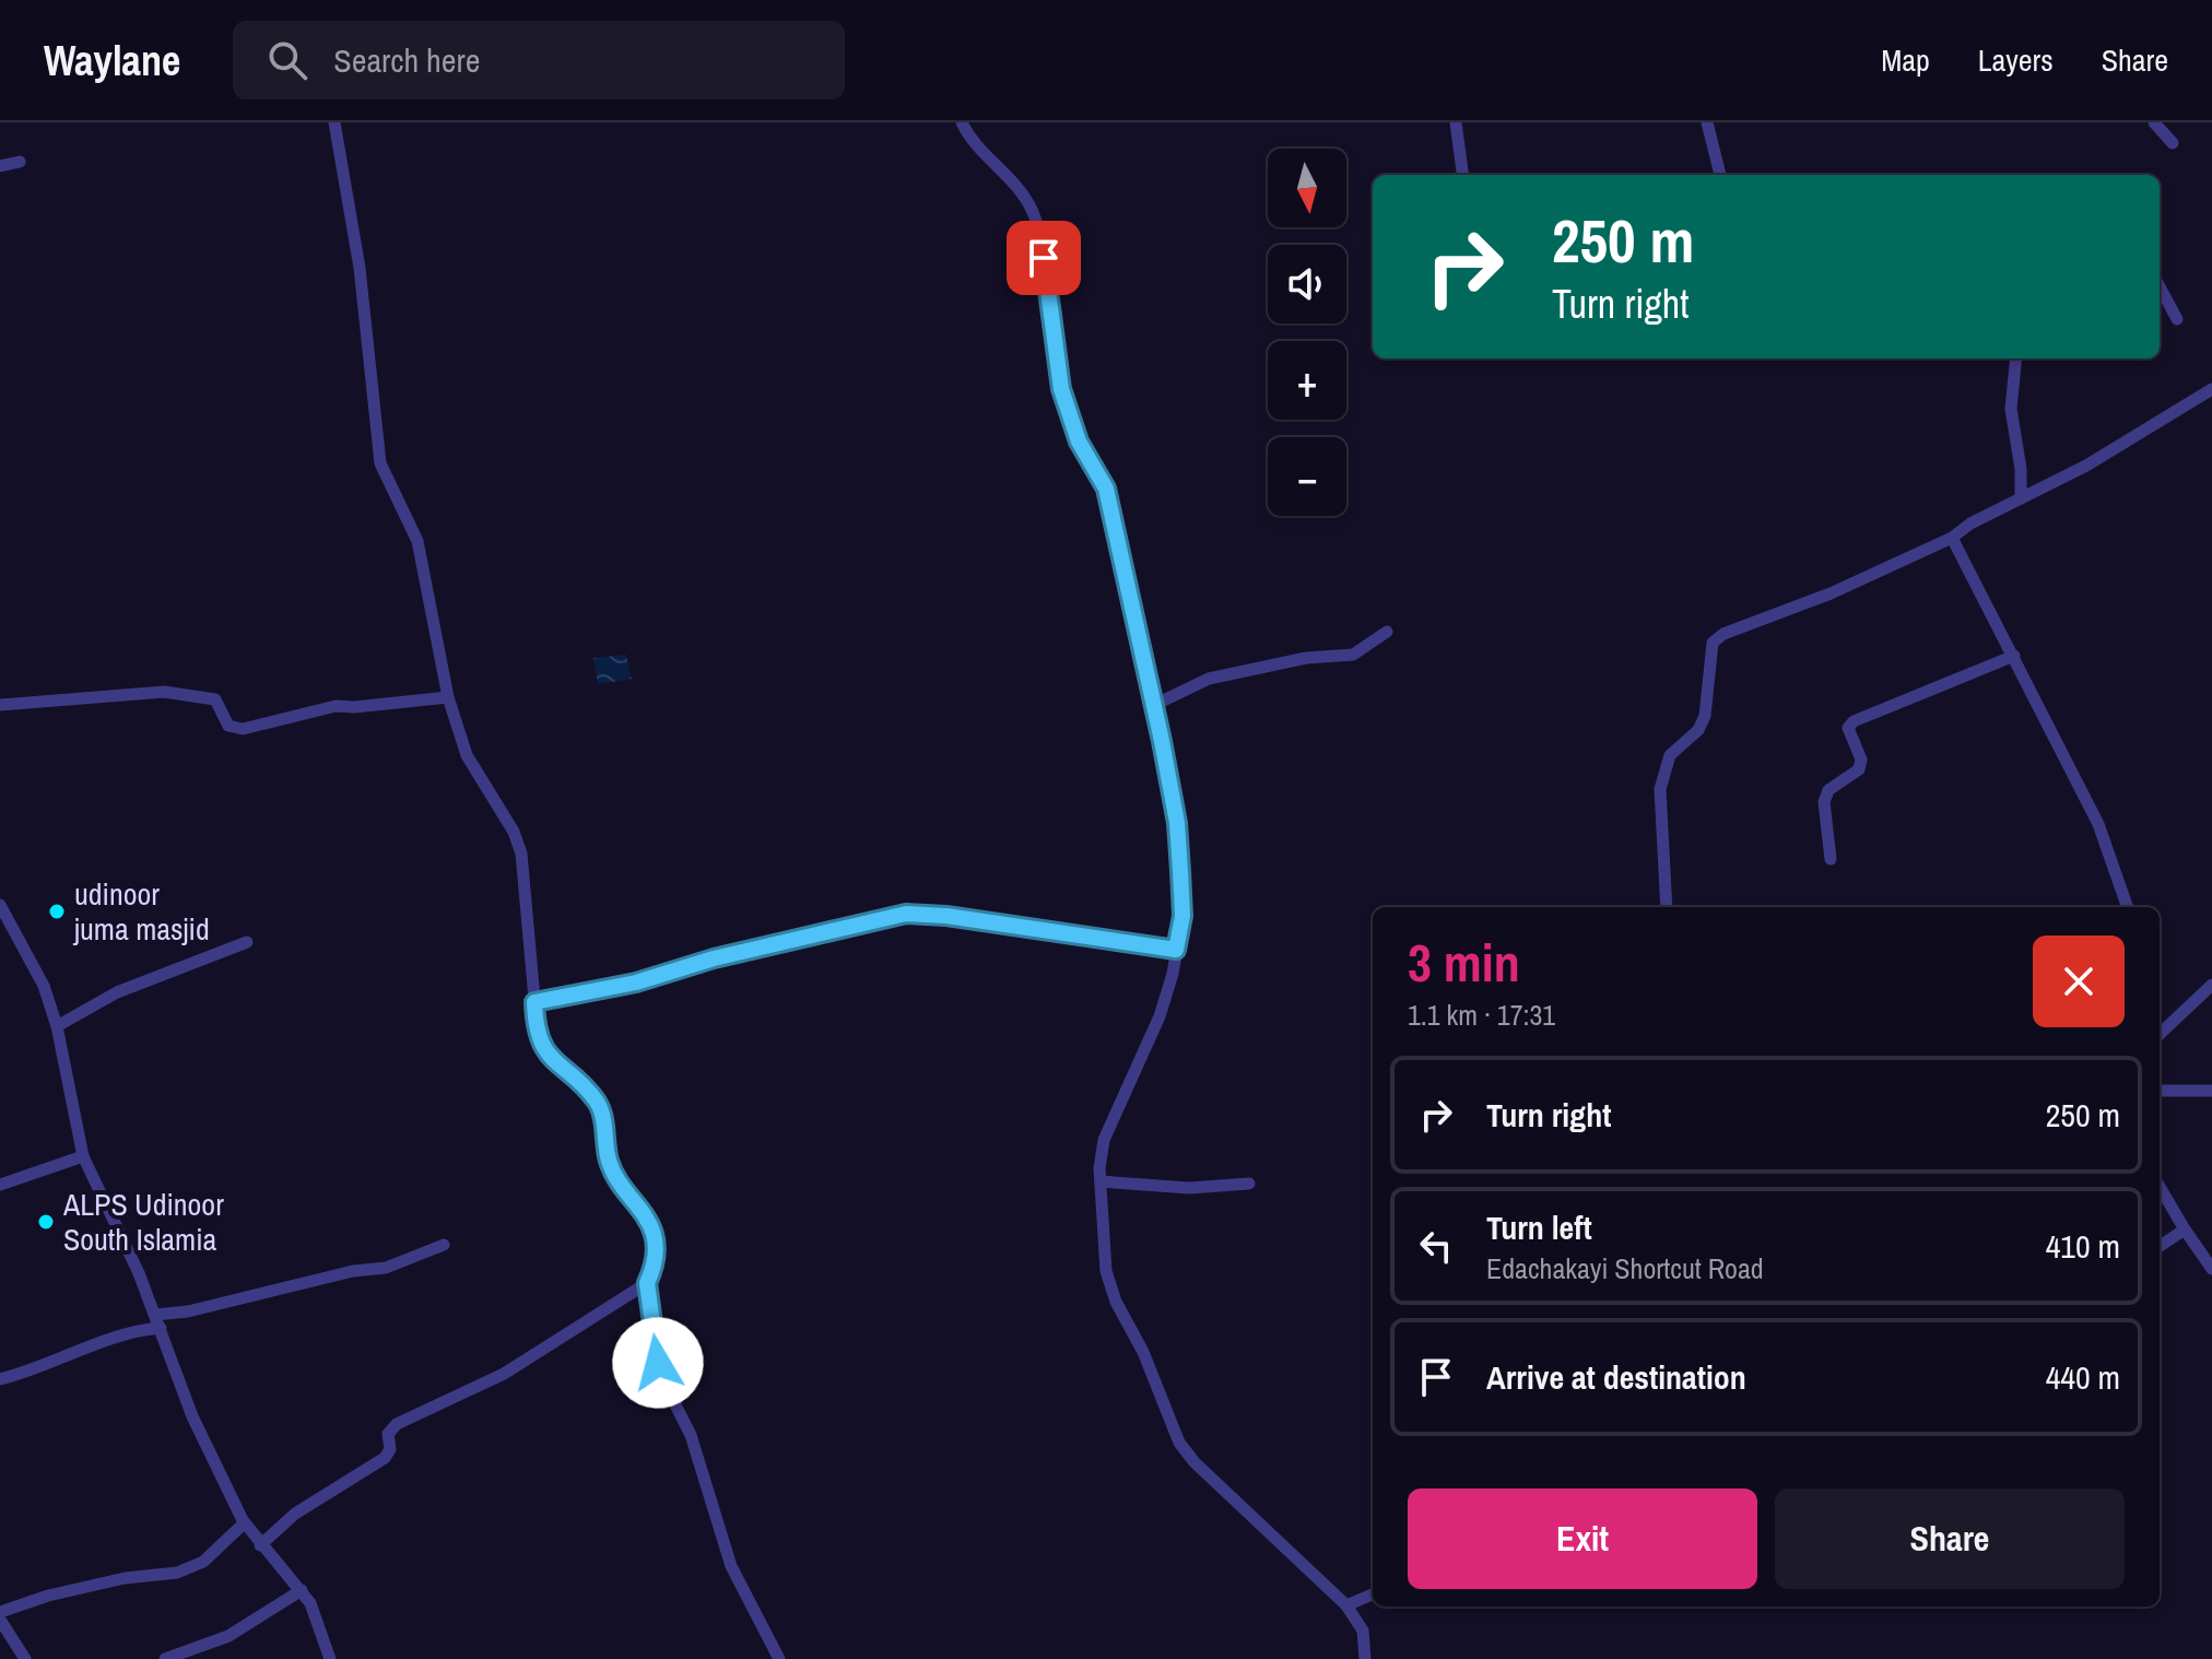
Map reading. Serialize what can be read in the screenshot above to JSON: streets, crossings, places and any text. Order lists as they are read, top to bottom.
{
  "places": ["udinoor juma masjid", "ALPS Udinoor South Islamia"],
  "north": "bottom",
  "page": {
    "header": "Waylane",
    "search": "Search here",
    "nav": ["Map", "Layers", "Share"],
    "map_buttons": ["+", "−"],
    "turn": ["250 m", "Turn right"],
    "heading": ["3 min", "1.1 km · 17:31"],
    "list": [
      {
        "name": "Turn right",
        "value": "250 m"
      },
      {
        "name": "Turn left",
        "note": "Edachakayi Shortcut Road",
        "value": "410 m"
      },
      {
        "name": "Arrive at destination",
        "value": "440 m"
      }
    ],
    "buttons": ["Exit", "Share"]
  }
}
